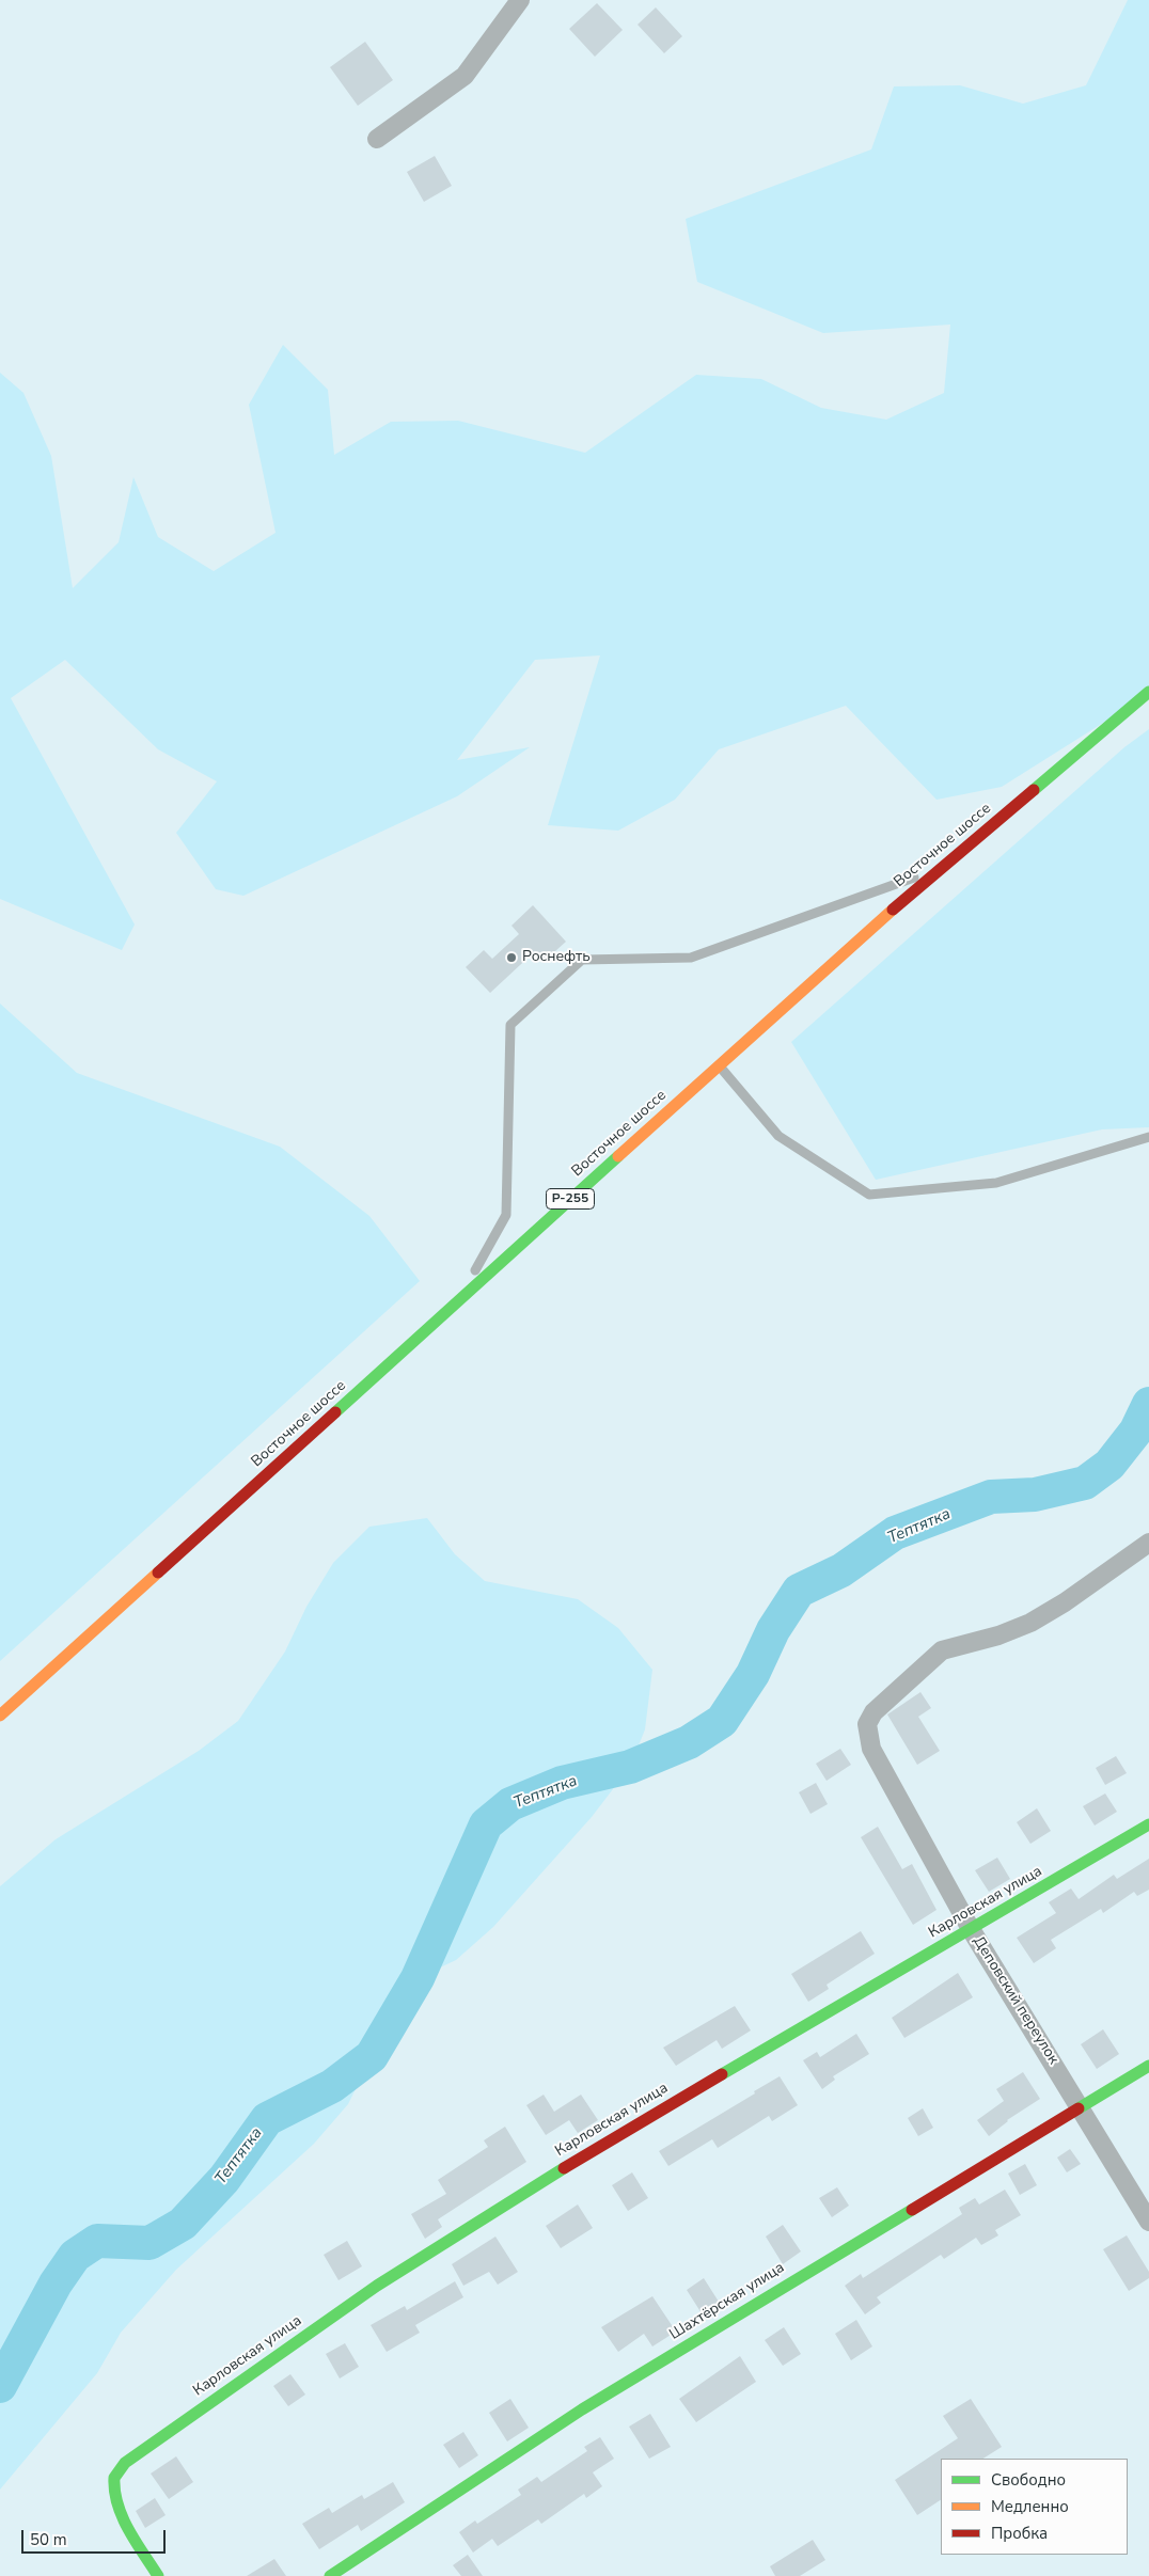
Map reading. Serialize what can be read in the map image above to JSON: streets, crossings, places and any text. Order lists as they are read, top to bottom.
{
  "streets": {
    "main road": [
      "Восточное шоссе",
      "Р-255",
      "Карловская улица",
      "Шахтёрская улица"
    ],
    "street": ["Деповский переулок"]
  },
  "crossings": [
    ["Карловская улица", "Деповский переулок"],
    ["Деповский переулок", "Шахтёрская улица"]
  ],
  "water": ["Тептятка"],
  "places": ["Роснефть"],
  "legend": ["Свободно", "Медленно", "Пробка"],
  "scale_bar": "50 m"
}
